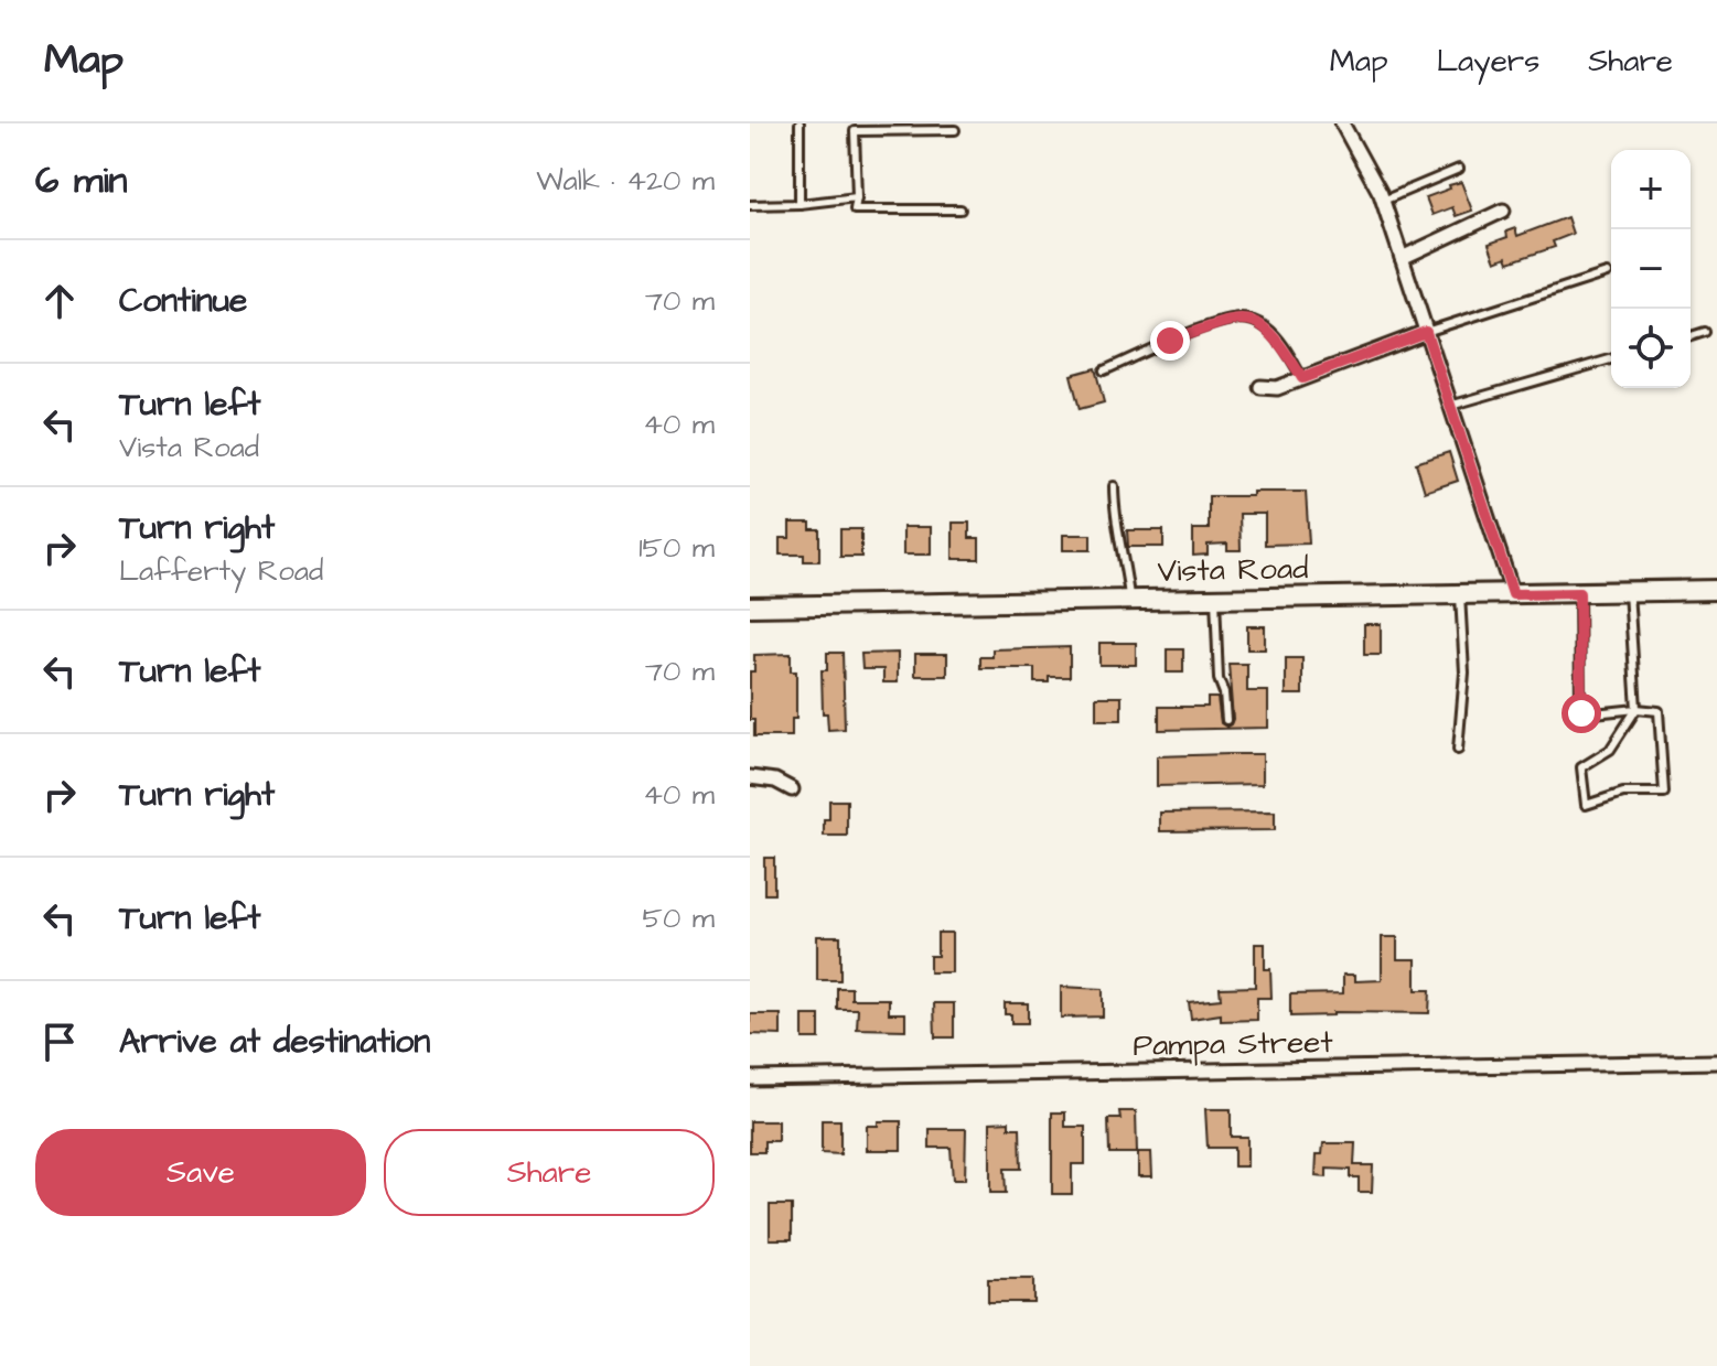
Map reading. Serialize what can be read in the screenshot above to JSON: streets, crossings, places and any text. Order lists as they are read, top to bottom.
{
  "streets": {
    "street": ["Vista Road", "Pampa Street"]
  },
  "page": {
    "header": "Map",
    "nav": ["Map", "Layers", "Share"],
    "heading": ["6 min", "Walk · 420 m"],
    "map_buttons": ["+", "−"],
    "list": [
      ["Continue", "70 m"],
      ["Turn left", "Vista Road", "40 m"],
      ["Turn right", "Lafferty Road", "150 m"],
      ["Turn left", "70 m"],
      ["Turn right", "40 m"],
      ["Turn left", "50 m"],
      "Arrive at destination"
    ],
    "buttons": ["Save", "Share"]
  }
}
